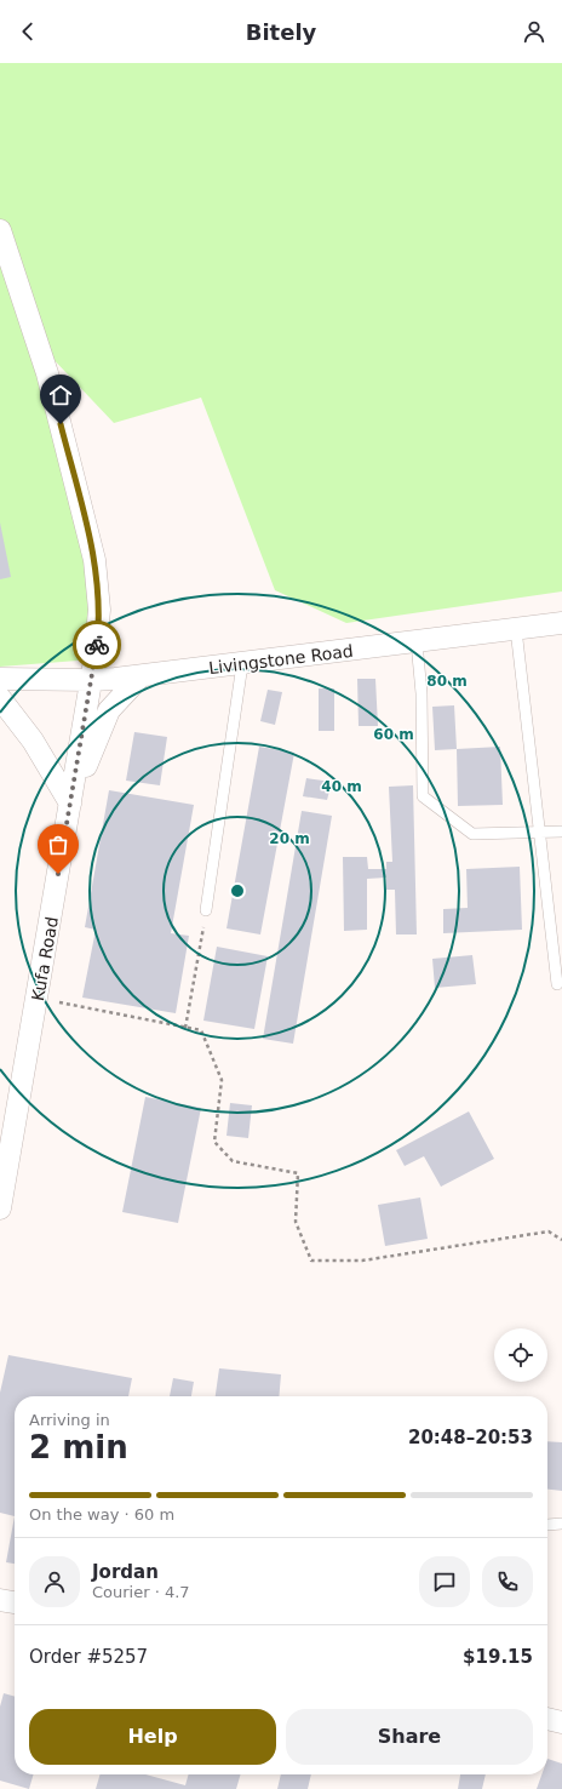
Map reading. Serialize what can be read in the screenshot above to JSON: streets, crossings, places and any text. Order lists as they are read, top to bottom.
{
  "streets": {
    "street": ["Livingstone Road", "Kufa Road"]
  },
  "crossings": [
    ["Livingstone Road", "Kufa Road"]
  ],
  "page": {
    "header": "Bitely",
    "heading": ["2 min", "Arriving in", "20:48–20:53"],
    "panel": [
      "Jordan",
      "Courier · 4.7",
      "Order #5257",
      "$19.15"
    ],
    "bar": "On the way · 60 m",
    "buttons": ["Help", "Share"]
  },
  "rings": [
    "80 m",
    "60 m",
    "40 m",
    "20 m"
  ]
}
